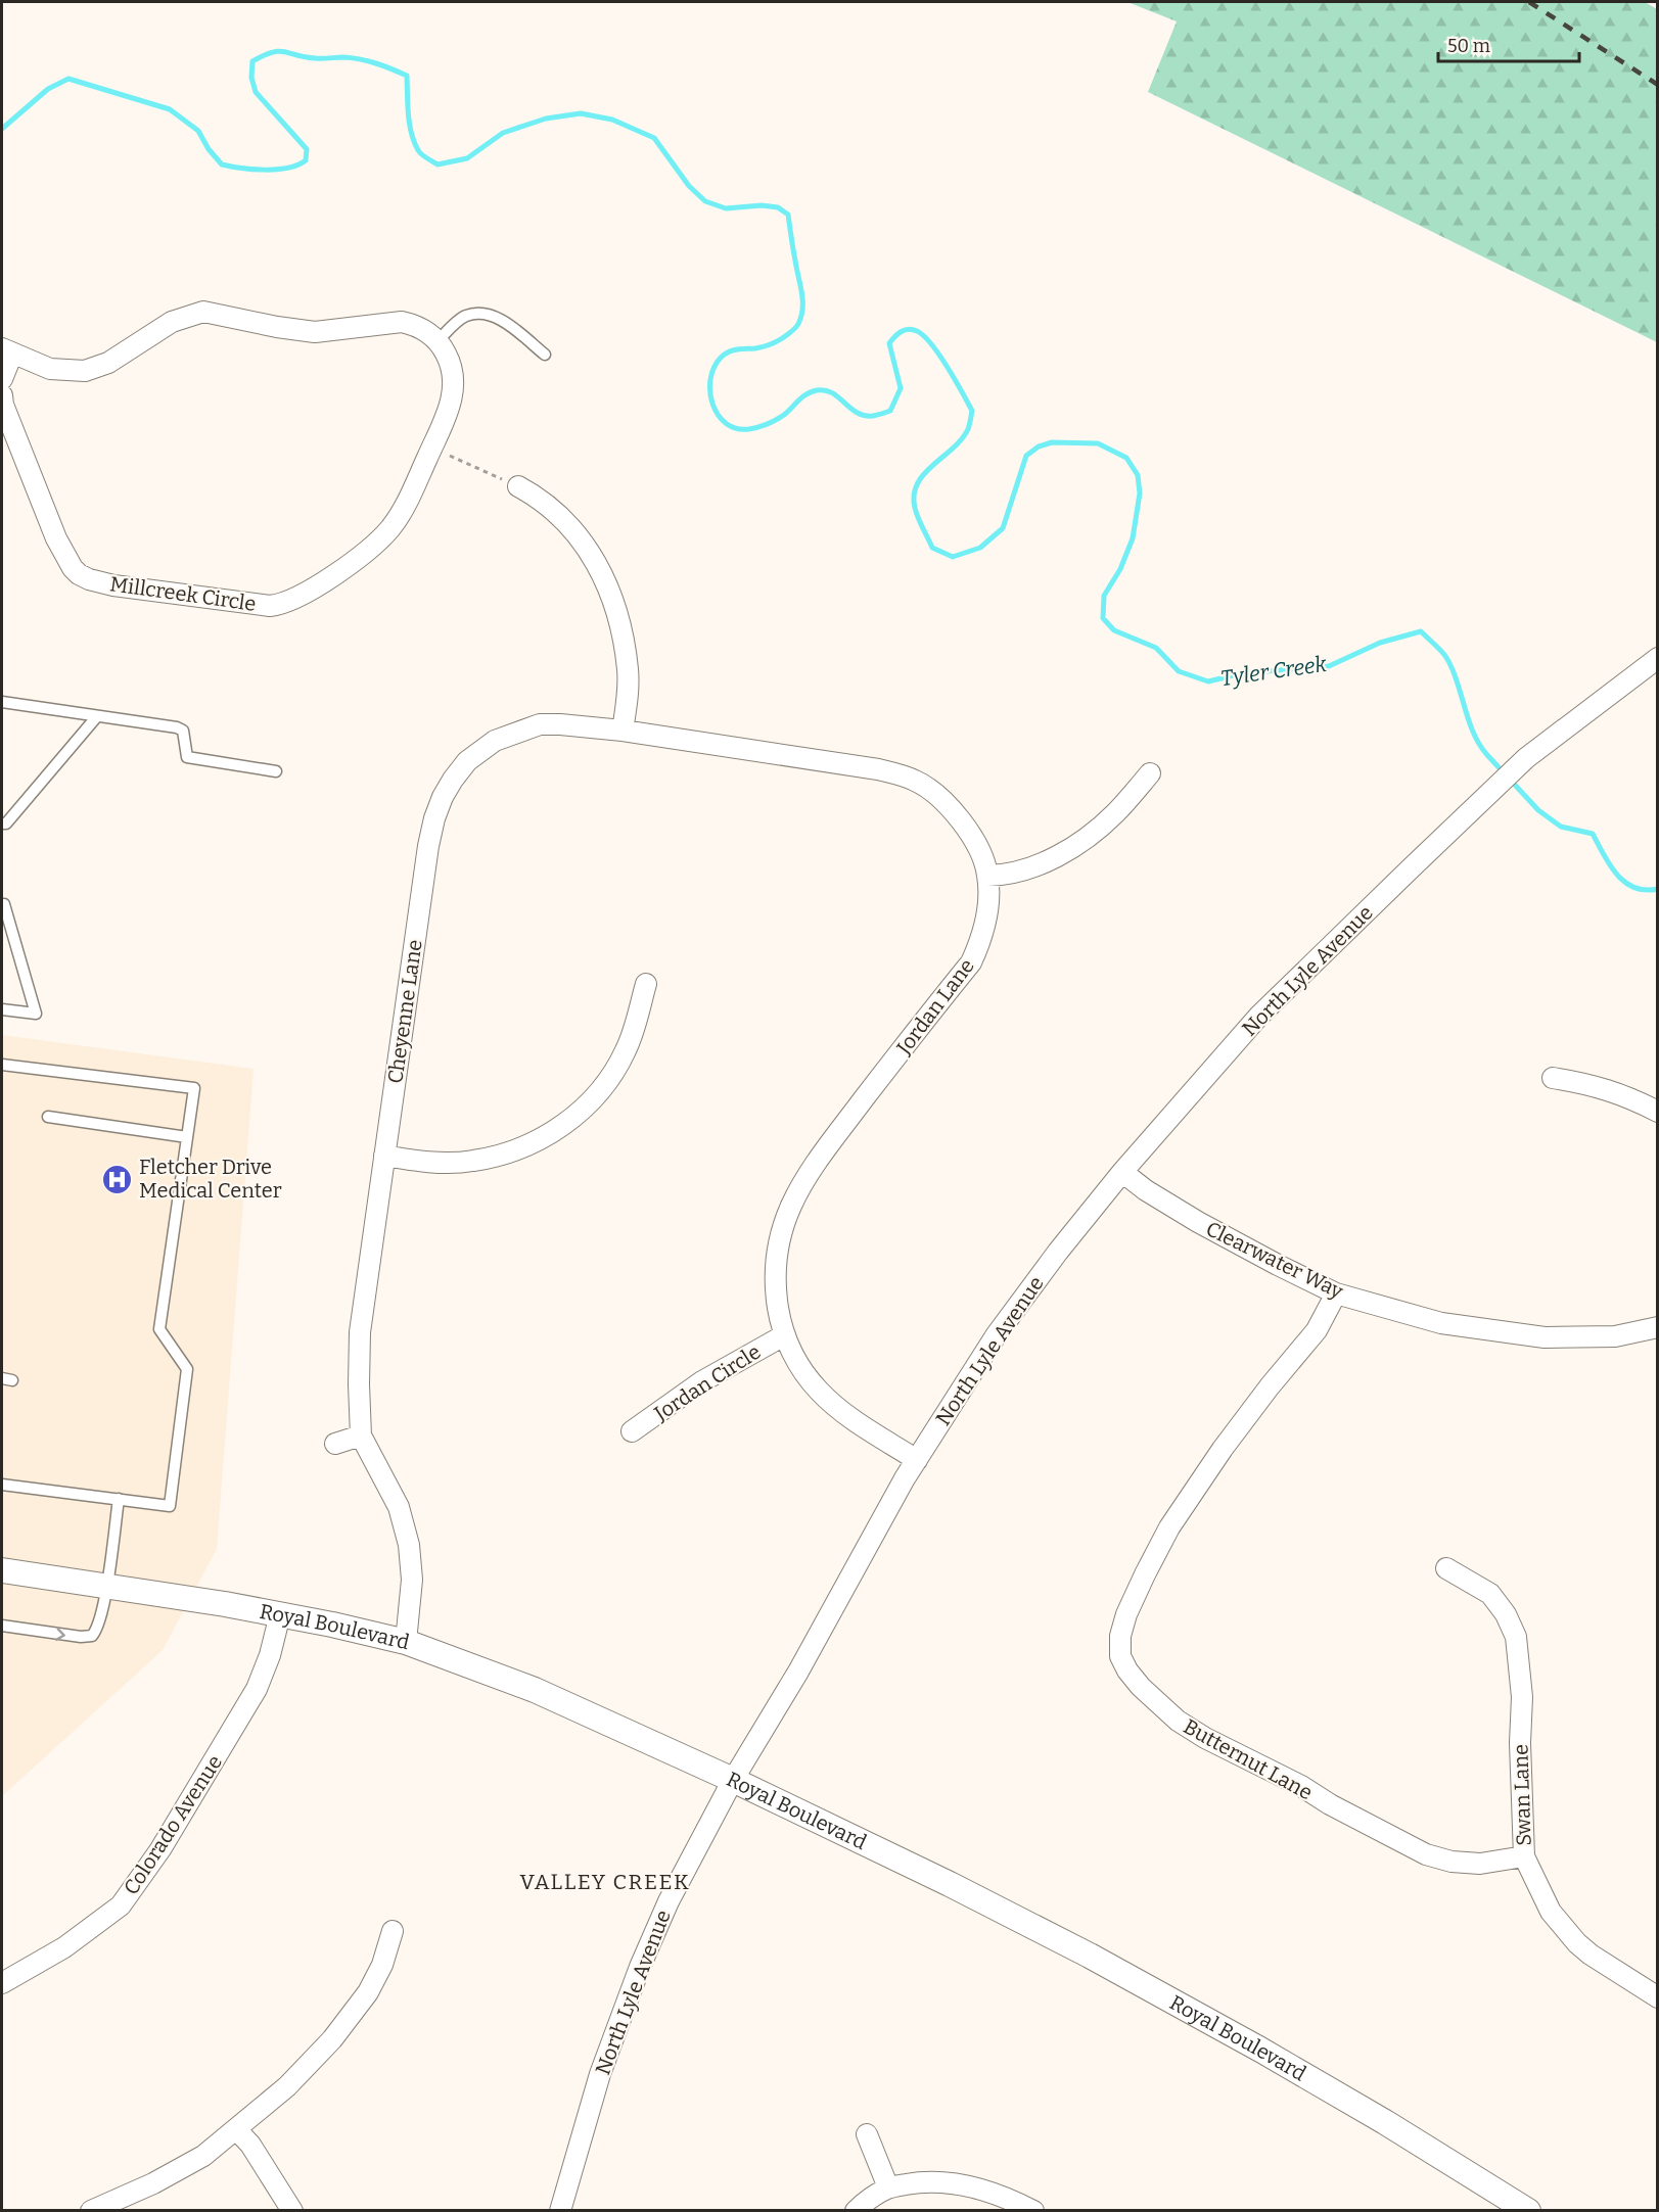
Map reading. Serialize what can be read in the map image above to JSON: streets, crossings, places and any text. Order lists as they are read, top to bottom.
{
  "streets": {
    "street": [
      "Millcreek Circle",
      "North Lyle Avenue",
      "Jordan Lane",
      "Cheyenne Lane",
      "Clearwater Way",
      "Jordan Circle",
      "Royal Boulevard",
      "Butternut Lane",
      "Swan Lane",
      "Colorado Avenue"
    ]
  },
  "crossings": [
    ["North Lyle Avenue", "Jordan Lane"],
    ["North Lyle Avenue", "Clearwater Way"],
    ["North Lyle Avenue", "Royal Boulevard"],
    ["Jordan Lane", "Cheyenne Lane"],
    ["Jordan Lane", "Jordan Circle"],
    ["Cheyenne Lane", "Royal Boulevard"],
    ["Clearwater Way", "Butternut Lane"],
    ["Royal Boulevard", "Colorado Avenue"],
    ["Butternut Lane", "Swan Lane"]
  ],
  "districts": ["VALLEY CREEK"],
  "water": ["Tyler Creek"],
  "places": {
    "hospital": ["Fletcher Drive Medical Center"]
  },
  "scale_bar": "50 m"
}
